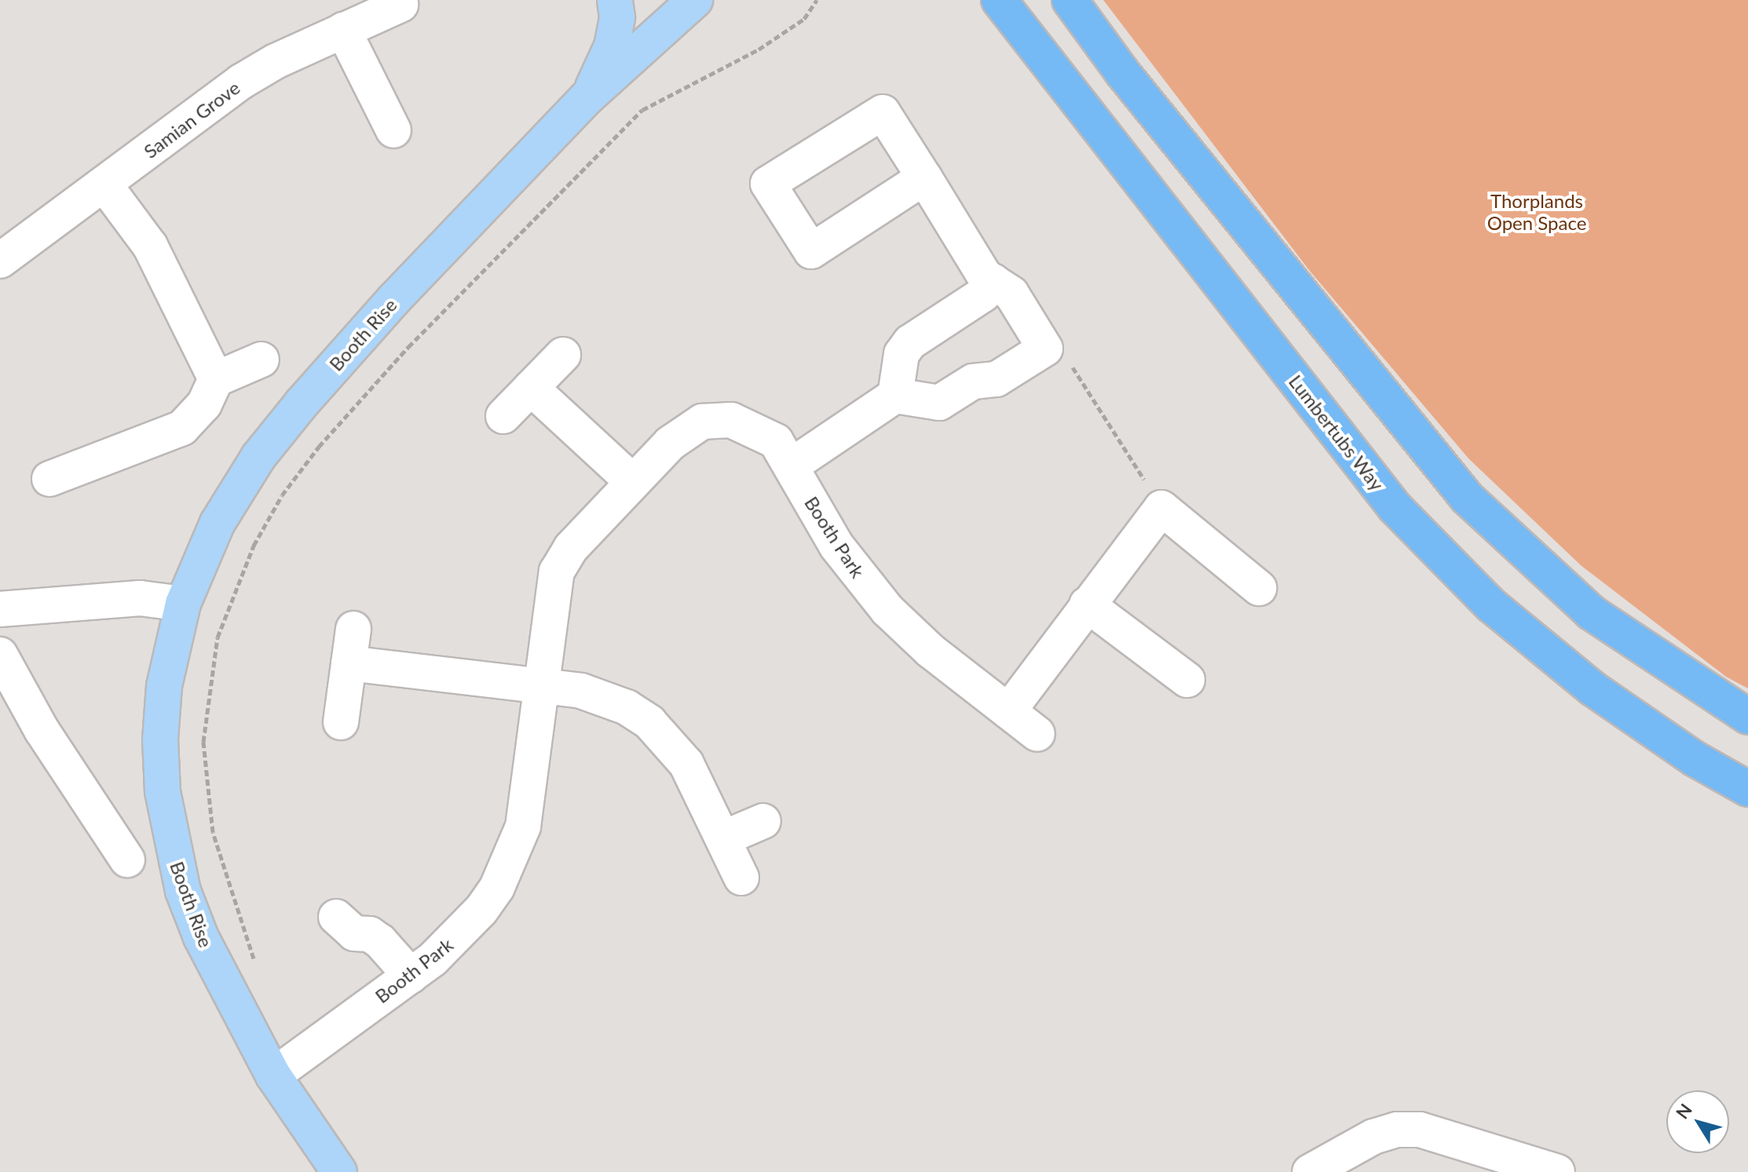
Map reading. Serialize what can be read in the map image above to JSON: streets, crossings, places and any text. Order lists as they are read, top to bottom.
{
  "streets": {
    "highway": ["Lumbertubs Way"],
    "main road": ["Booth Rise"],
    "street": ["Samian Grove", "Booth Park"]
  },
  "crossings": [
    ["Booth Rise", "Booth Park"]
  ],
  "parks": ["Thorplands Open Space"],
  "north": "top left"
}
